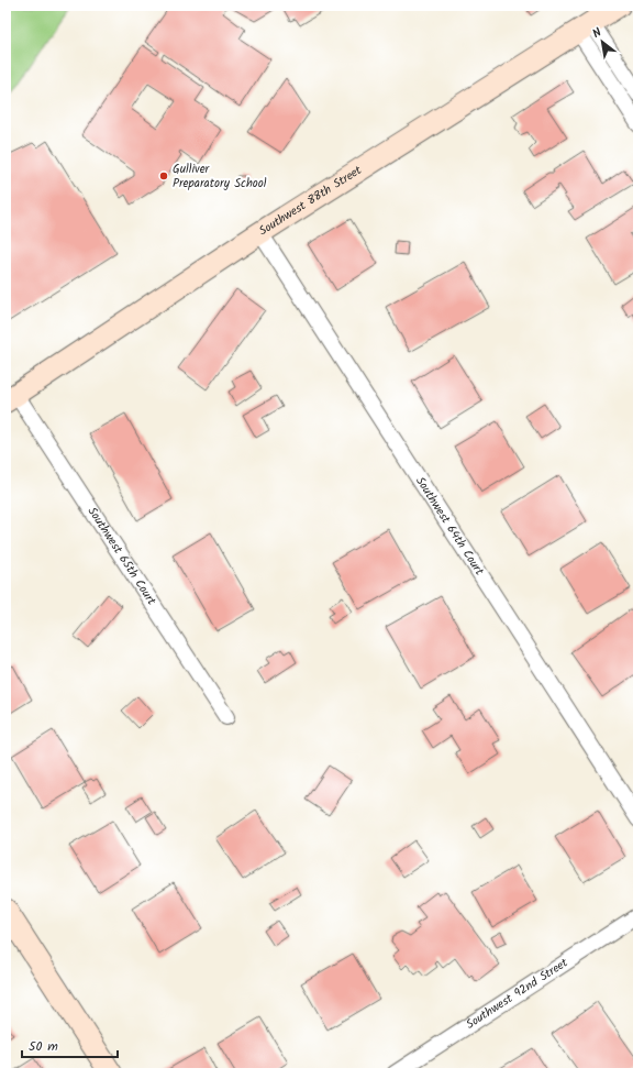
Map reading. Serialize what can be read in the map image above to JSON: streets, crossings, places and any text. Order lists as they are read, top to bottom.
{
  "streets": {
    "street": [
      "Southwest 88th Street",
      "Southwest 64th Court",
      "Southwest 65th Court",
      "Southwest 92nd Street"
    ]
  },
  "crossings": [
    ["Southwest 88th Street", "Southwest 64th Court"],
    ["Southwest 88th Street", "Southwest 65th Court"]
  ],
  "places": ["Gulliver Preparatory School"],
  "scale_bar": "50 m",
  "north": "top left"
}
